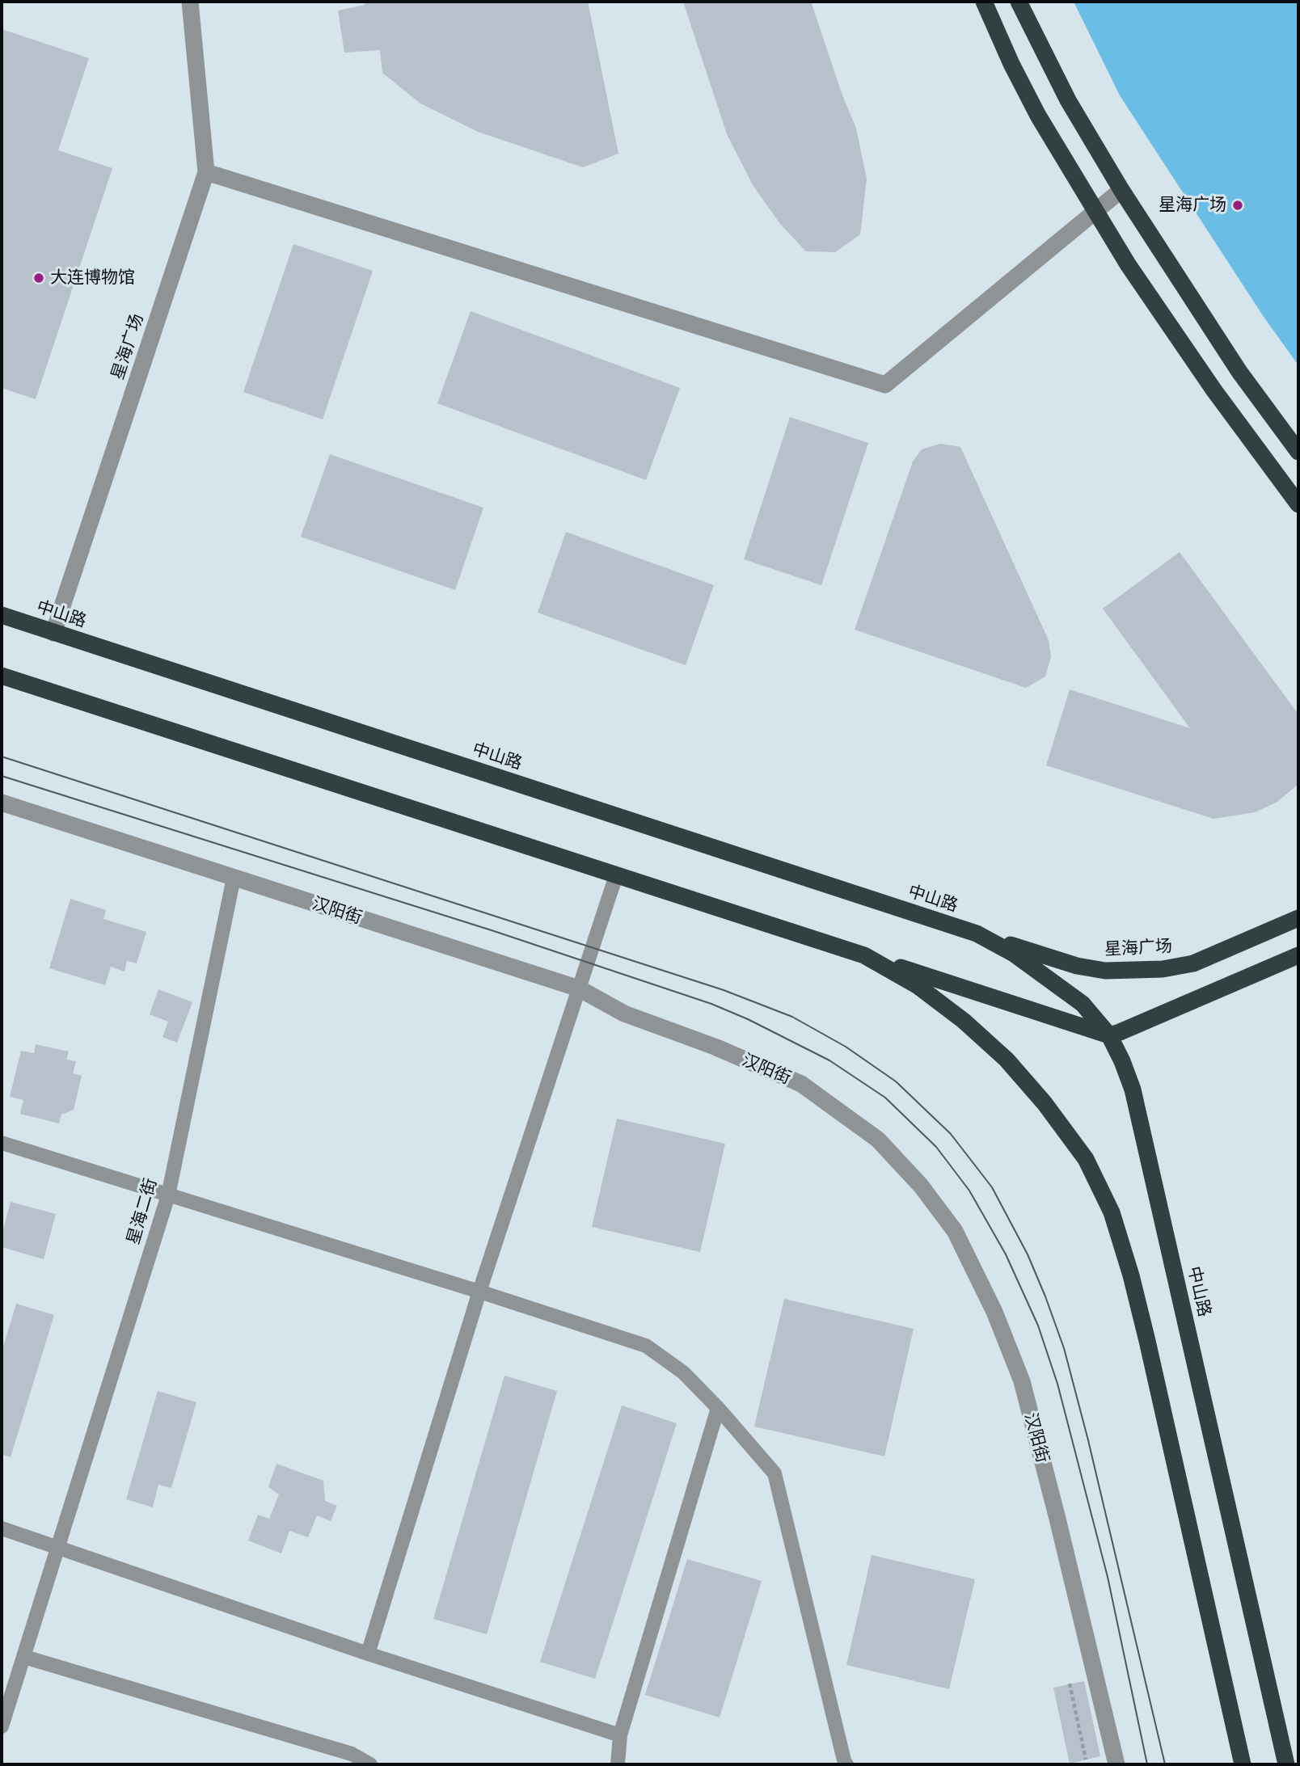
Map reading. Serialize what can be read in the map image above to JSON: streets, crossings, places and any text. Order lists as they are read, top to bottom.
{
  "streets": {
    "highway": ["星海广场", "中山路"],
    "street": ["汉阳街"],
    "lane": ["星海二街"]
  },
  "crossings": [
    ["星海广场", "中山路"],
    ["汉阳街", "星海二街"]
  ],
  "places": ["星海广场", "大连博物馆"]
}
